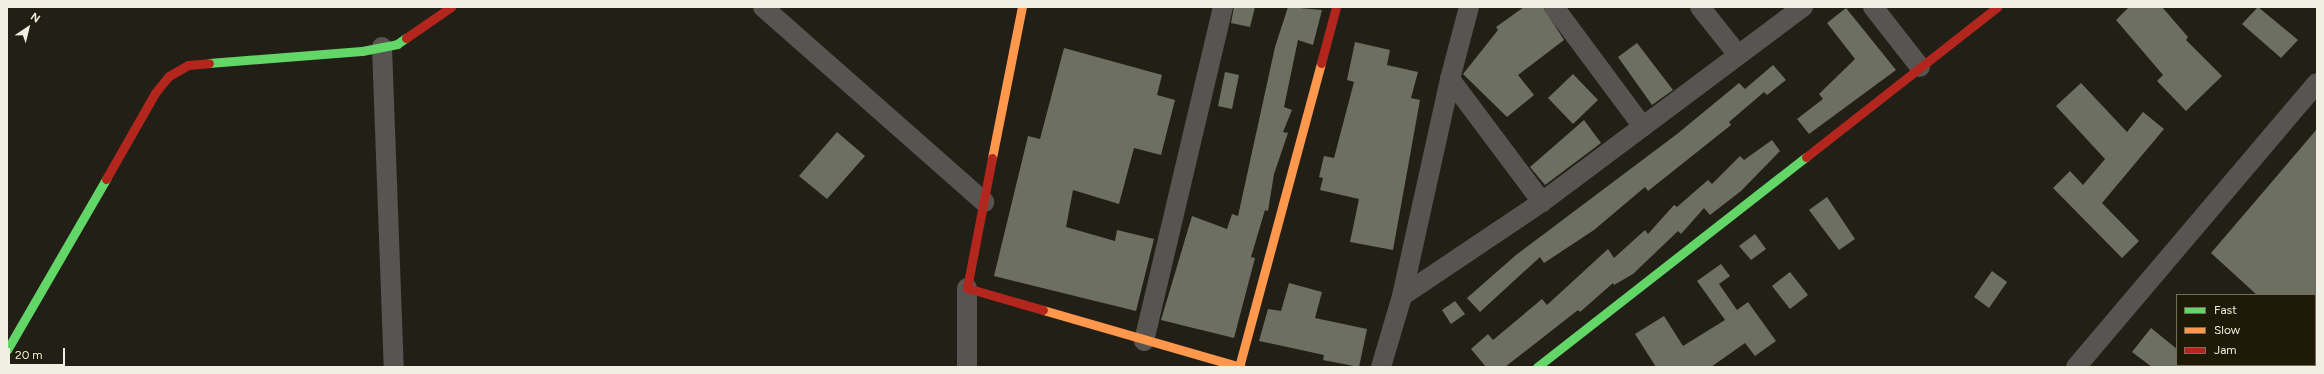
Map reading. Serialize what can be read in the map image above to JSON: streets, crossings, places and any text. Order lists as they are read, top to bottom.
{
  "legend": ["Fast", "Slow", "Jam"],
  "scale_bar": "20 m",
  "north": "top right"
}
